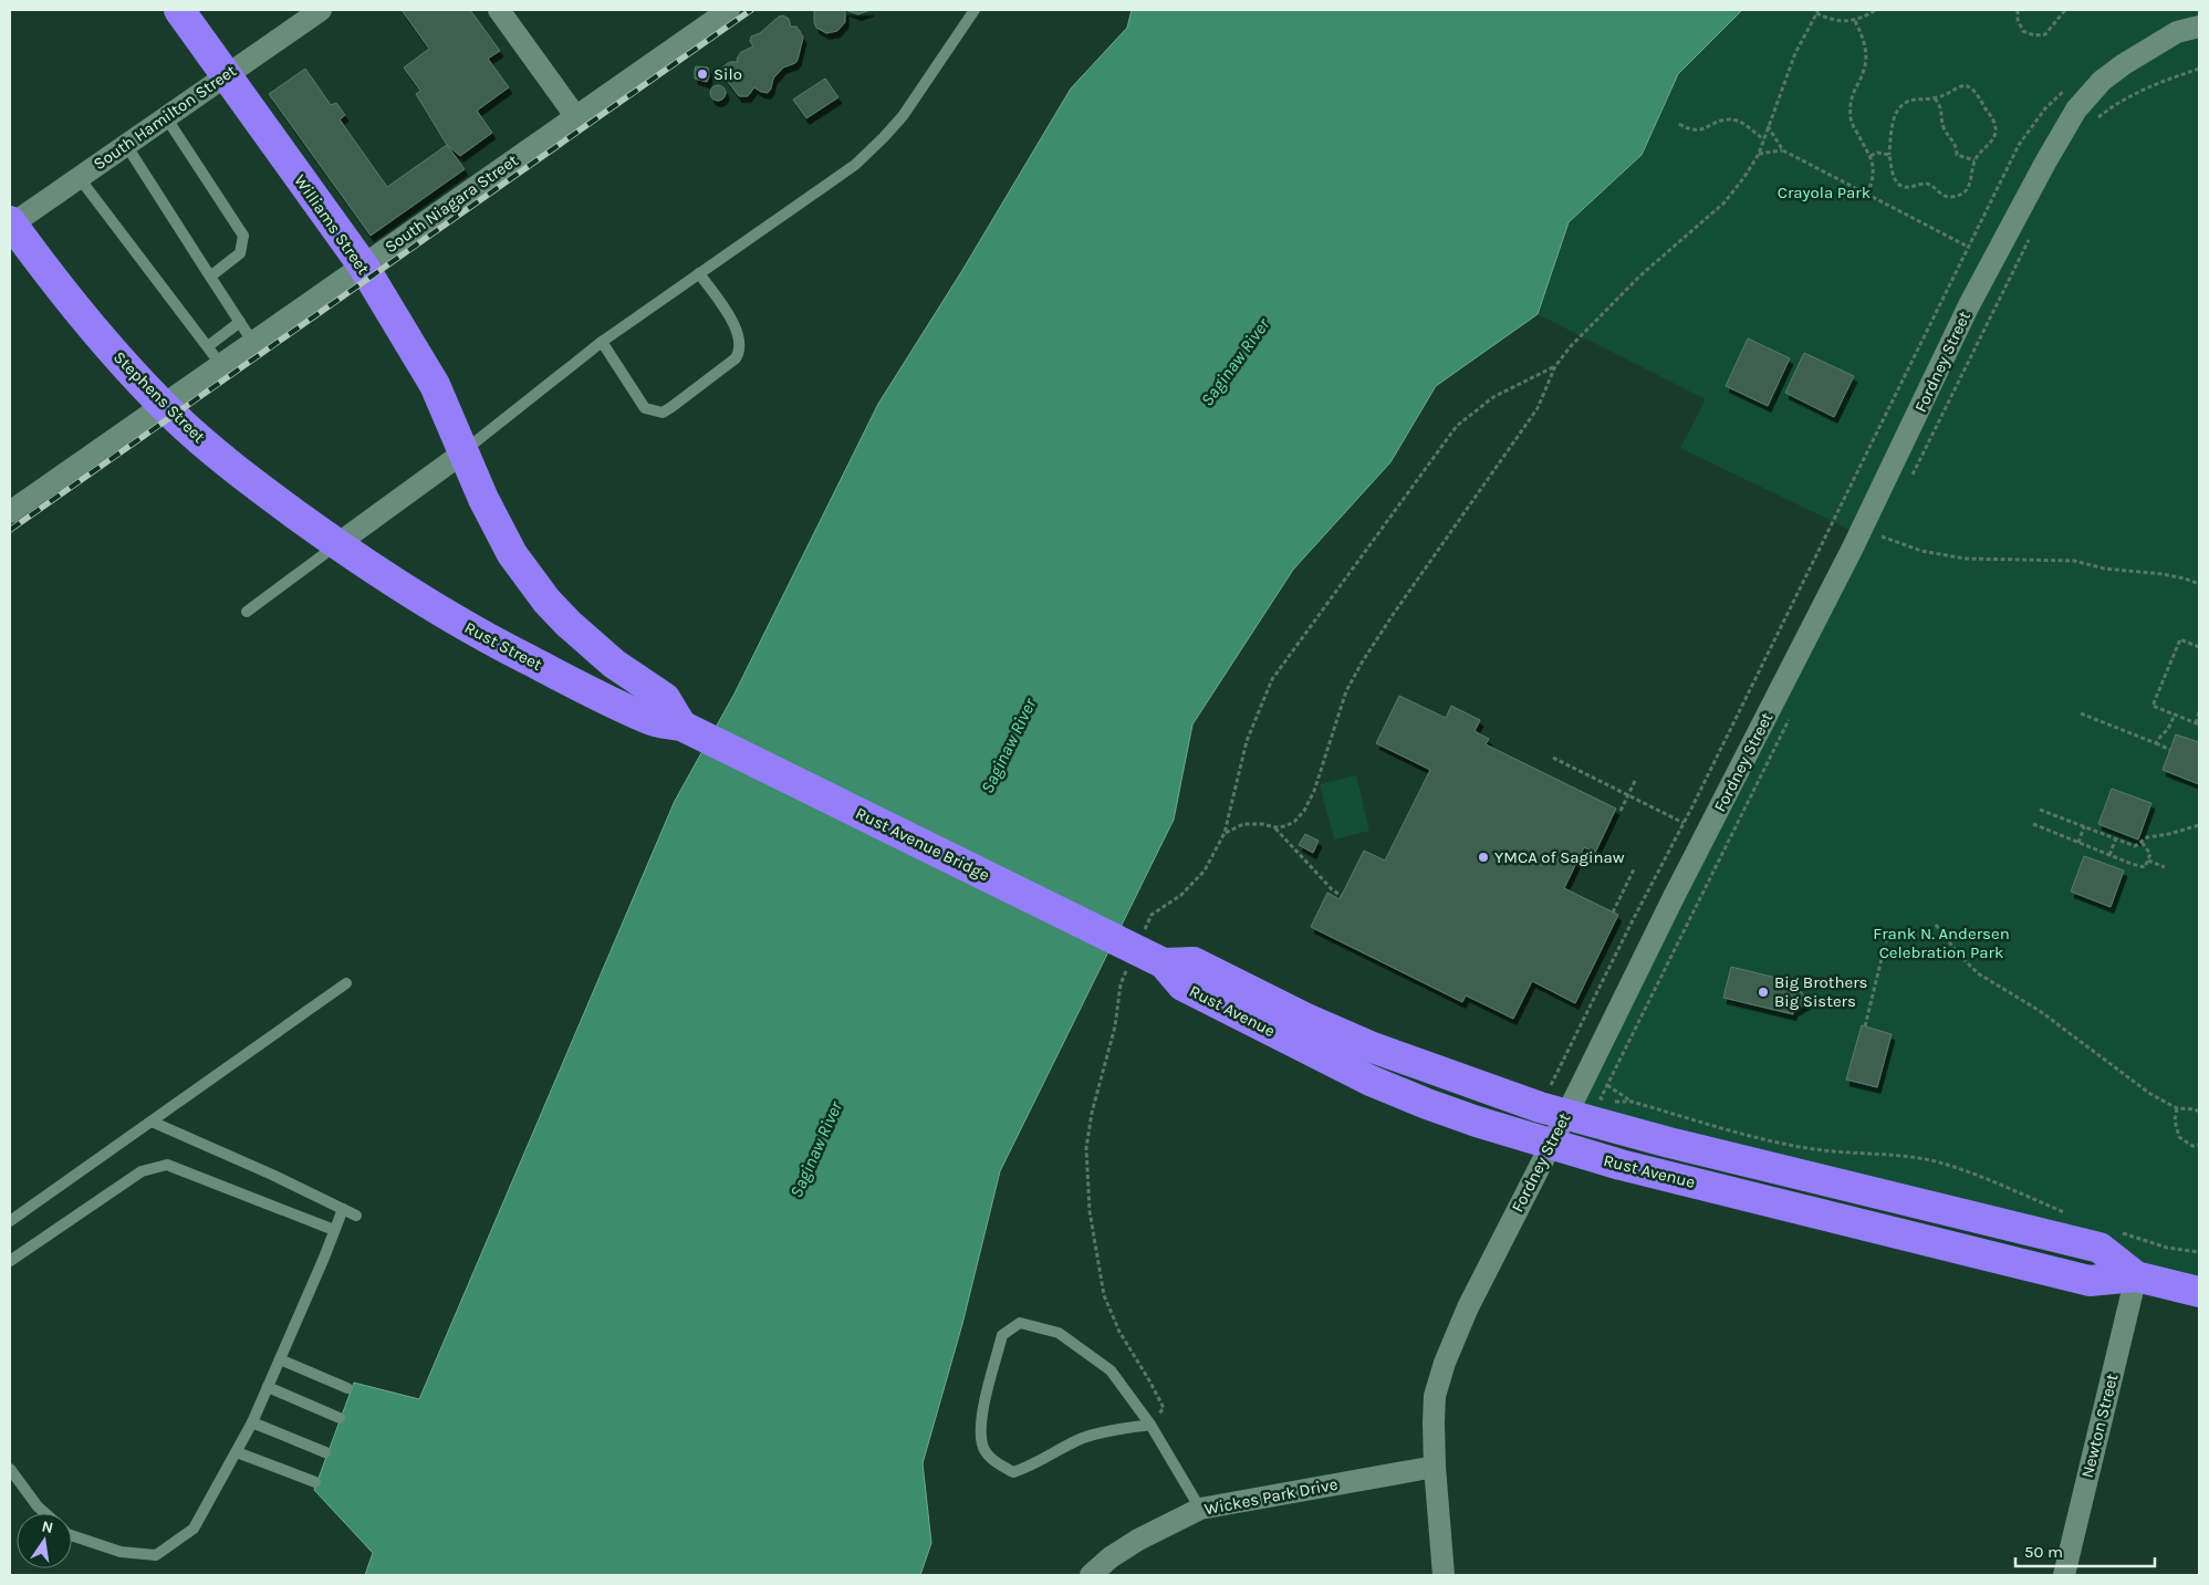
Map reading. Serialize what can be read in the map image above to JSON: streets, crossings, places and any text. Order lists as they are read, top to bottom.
{
  "streets": {
    "highway": [
      "Williams Street",
      "Stephens Street",
      "Rust Street",
      "Rust Avenue Bridge",
      "Rust Avenue"
    ],
    "street": [
      "South Hamilton Street",
      "South Niagara Street",
      "Fordney Street",
      "Newton Street",
      "Wickes Park Drive"
    ]
  },
  "crossings": [
    ["South Hamilton Street", "Williams Street"],
    ["South Hamilton Street", "Stephens Street"],
    ["South Niagara Street", "Williams Street"],
    ["South Niagara Street", "Stephens Street"],
    ["Williams Street", "Rust Street"],
    ["Williams Street", "Rust Avenue Bridge"],
    ["Fordney Street", "Rust Avenue"],
    ["Fordney Street", "Wickes Park Drive"],
    ["Stephens Street", "Rust Street"],
    ["Rust Street", "Rust Avenue Bridge"],
    ["Rust Avenue Bridge", "Rust Avenue"],
    ["Rust Avenue", "Newton Street"]
  ],
  "water": ["Saginaw River"],
  "parks": ["Crayola Park", "Frank N. Andersen Celebration Park"],
  "places": ["Silo", "YMCA of Saginaw", "Big Brothers Big Sisters"],
  "scale_bar": "50 m",
  "north": "top"
}
